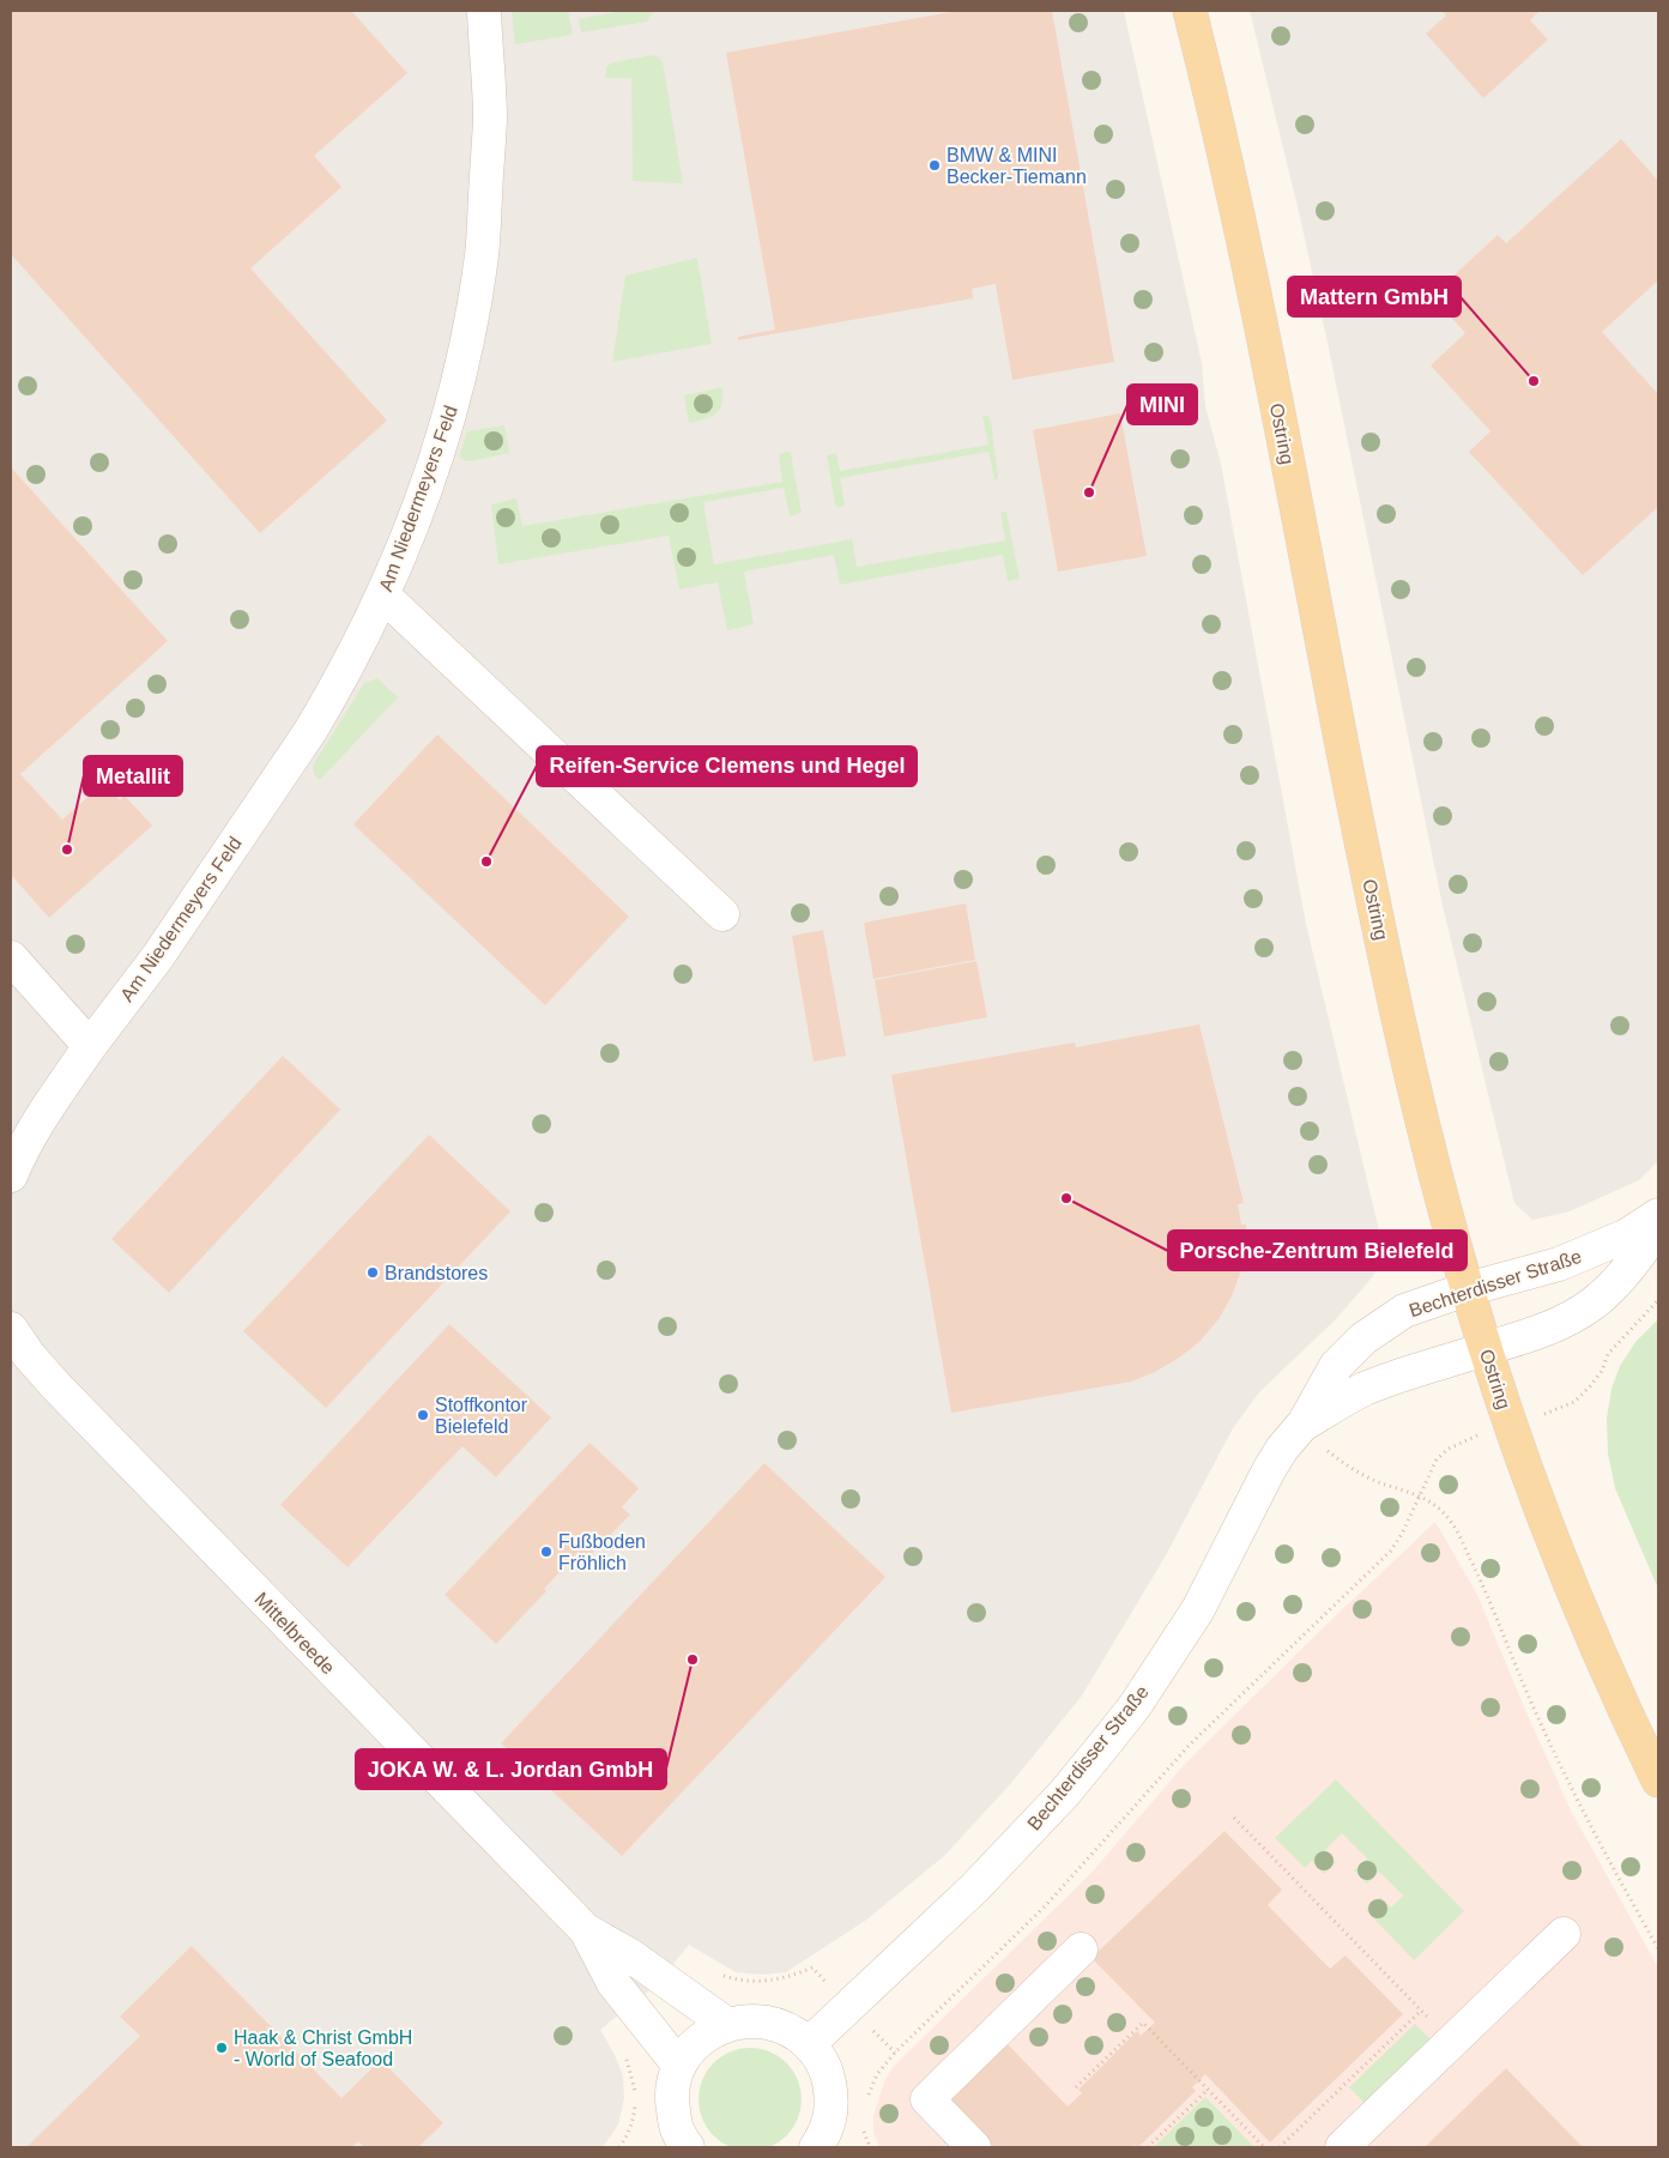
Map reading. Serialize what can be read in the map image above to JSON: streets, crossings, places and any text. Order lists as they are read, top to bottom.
{
  "streets": {
    "main road": ["Ostring"],
    "street": ["Am Niedermeyers Feld", "Bechterdisser Straße", "Mittelbreede"]
  },
  "crossings": [
    ["Ostring", "Bechterdisser Straße"]
  ],
  "places": [
    "BMW & MINI Becker-Tiemann",
    "Mattern GmbH",
    "MINI",
    "Metallit",
    "Reifen-Service Clemens und Hegel",
    "Porsche-Zentrum Bielefeld",
    "Brandstores",
    "Stoffkontor Bielefeld",
    "Fußboden Fröhlich",
    "JOKA W. & L. Jordan GmbH",
    "Haak & Christ GmbH - World of Seafood"
  ]
}
